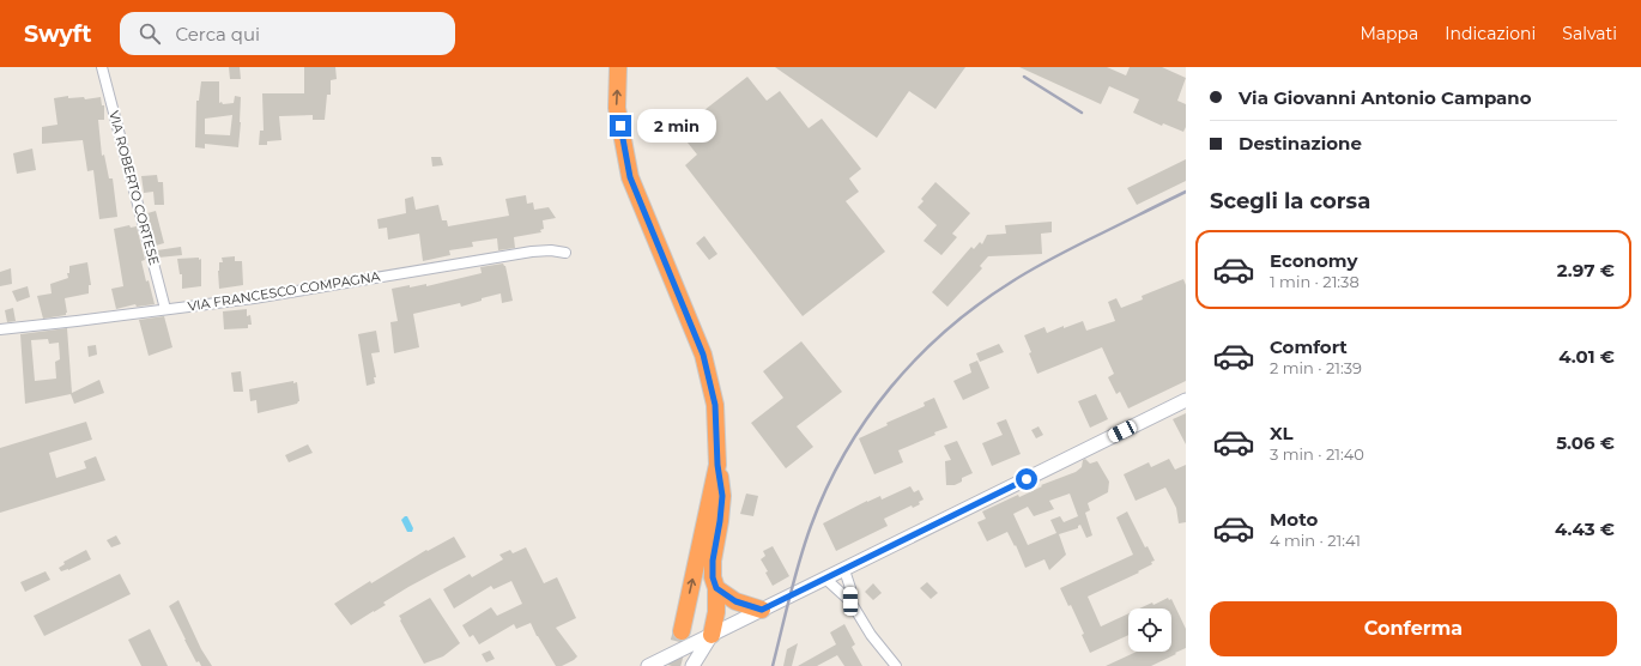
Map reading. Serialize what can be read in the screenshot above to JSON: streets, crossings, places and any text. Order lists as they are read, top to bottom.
{
  "streets": {
    "street": ["VIA ROBERTO CORTESE", "VIA FRANCESCO COMPAGNA"]
  },
  "crossings": [
    ["VIA ROBERTO CORTESE", "VIA FRANCESCO COMPAGNA"]
  ],
  "page": {
    "header": "Swyft",
    "search": "Cerca qui",
    "nav": ["Mappa", "Indicazioni", "Salvati"],
    "banner": ["Via Giovanni Antonio Campano", "Destinazione"],
    "bubble": "2 min",
    "heading": "Scegli la corsa",
    "list": [
      {
        "name": "Economy",
        "note": "1 min · 21:38",
        "value": "2.97 €"
      },
      {
        "name": "Comfort",
        "note": "2 min · 21:39",
        "value": "4.01 €"
      },
      {
        "name": "XL",
        "note": "3 min · 21:40",
        "value": "5.06 €"
      },
      {
        "name": "Moto",
        "note": "4 min · 21:41",
        "value": "4.43 €"
      }
    ],
    "buttons": "Conferma"
  }
}
